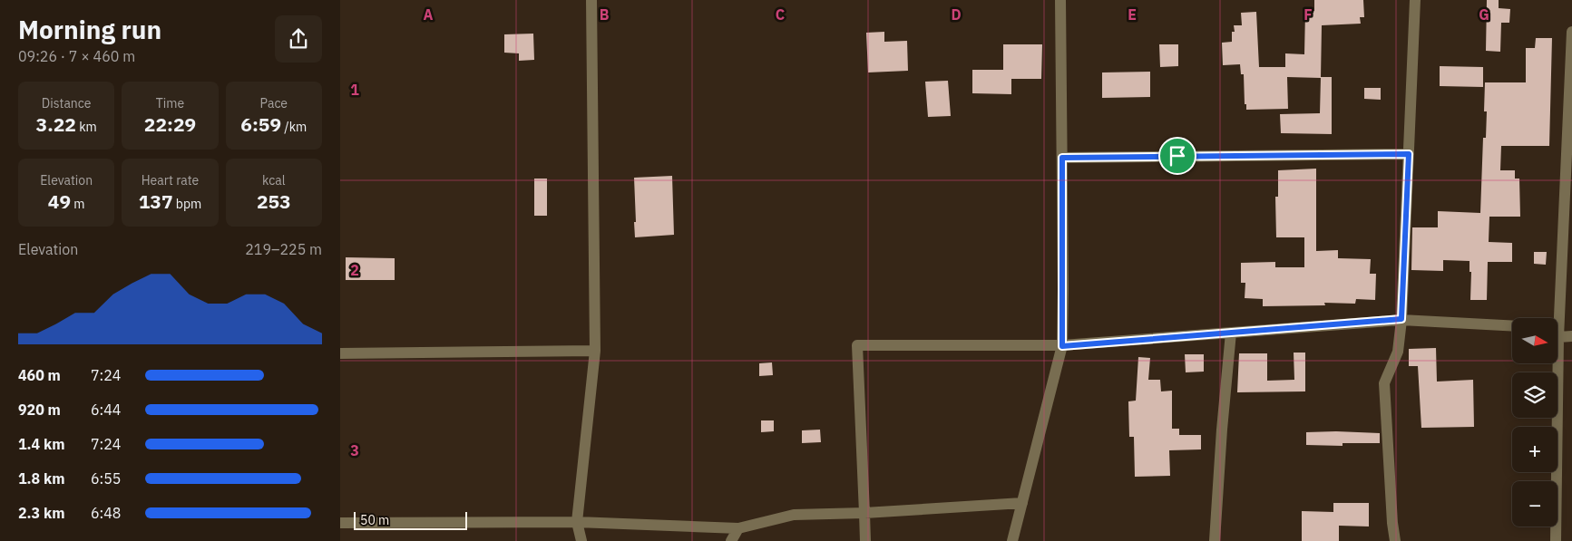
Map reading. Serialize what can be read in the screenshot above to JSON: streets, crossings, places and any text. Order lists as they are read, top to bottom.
{
  "scale_bar": "50 m",
  "north": "right",
  "page": {
    "heading": ["Morning run", "09:26 · 7 × 460 m"],
    "stats": [
      ["Distance", "3.22 km"],
      ["Time", "22:29"],
      ["Pace", "6:59 /km"],
      ["Elevation", "49 m"],
      ["Heart rate", "137 bpm"],
      ["kcal", "253"]
    ],
    "chart": ["Elevation", "219–225 m"],
    "map_buttons": ["+", "−"],
    "list": [
      {
        "name": "460 m",
        "note": "7:24"
      },
      {
        "name": "920 m",
        "note": "6:44"
      },
      {
        "name": "1.4 km",
        "note": "7:24"
      },
      {
        "name": "1.8 km",
        "note": "6:55"
      },
      {
        "name": "2.3 km",
        "note": "6:48"
      }
    ],
    "scale": "50 m"
  },
  "grid": {
    "columns": [
      "A",
      "B",
      "C",
      "D",
      "E",
      "F",
      "G"
    ],
    "rows": ["1", "2", "3"]
  }
}
